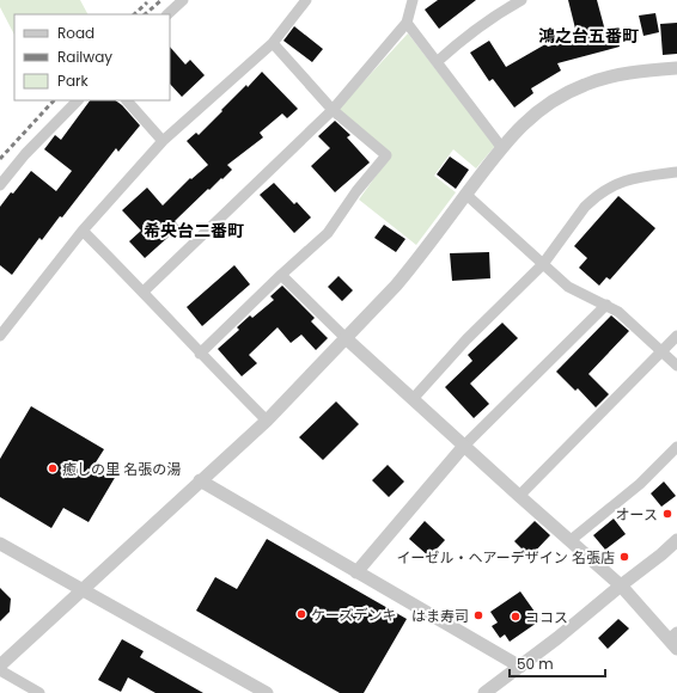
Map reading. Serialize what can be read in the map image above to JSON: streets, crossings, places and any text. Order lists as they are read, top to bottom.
{
  "districts": ["鴻之台五番町", "希央台二番町"],
  "places": [
    "癒しの里 名張の湯",
    "オース",
    "イーゼル・ヘアーデザイン 名張店",
    "ケーズデンキ",
    "はま寿司",
    "ココス"
  ],
  "legend": ["Road", "Railway", "Park"],
  "scale_bar": "50 m"
}
